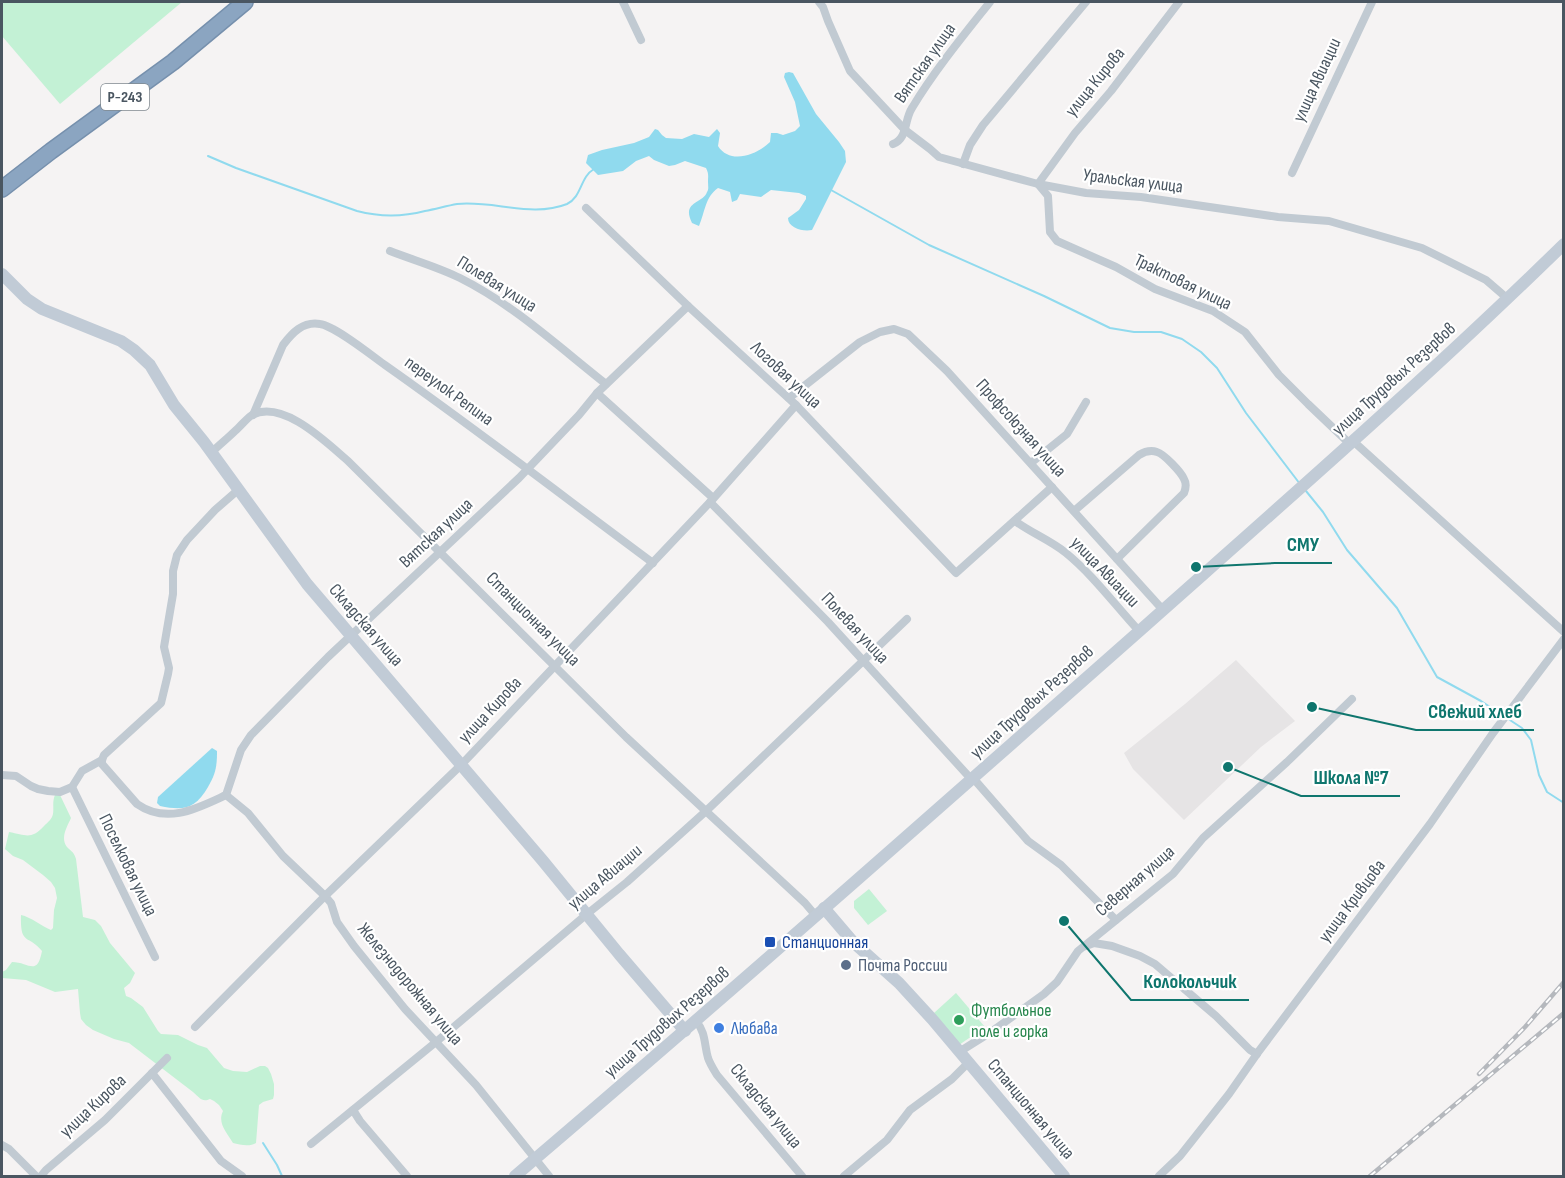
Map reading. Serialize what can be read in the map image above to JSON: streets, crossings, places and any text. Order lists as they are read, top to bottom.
{
  "streets": {
    "highway": ["Р-243"],
    "street": [
      "Вятская улица",
      "улица Авиации",
      "улица Кирова",
      "Уральская улица",
      "Трактовая улица",
      "Полевая улица",
      "Логовая улица",
      "улица Трудовых Резервов",
      "переулок Репина",
      "Профсоюзная улица",
      "Станционная улица",
      "Складская улица",
      "Поселковая улица",
      "Северная улица",
      "улица Кривцова",
      "Железнодорожная улица"
    ]
  },
  "crossings": [
    ["Вятская улица", "Уральская улица"],
    ["Вятская улица", "Полевая улица"],
    ["Вятская улица", "Логовая улица"],
    ["Вятская улица", "переулок Репина"],
    ["Вятская улица", "Станционная улица"],
    ["Вятская улица", "Складская улица"],
    ["Вятская улица", "Железнодорожная улица"],
    ["улица Авиации", "Полевая улица"],
    ["улица Авиации", "Логовая улица"],
    ["улица Авиации", "улица Трудовых Резервов"],
    ["улица Авиации", "Профсоюзная улица"],
    ["улица Авиации", "Станционная улица"],
    ["улица Авиации", "Складская улица"],
    ["улица Авиации", "Железнодорожная улица"],
    ["улица Кирова", "Уральская улица"],
    ["улица Кирова", "Трактовая улица"],
    ["улица Кирова", "Полевая улица"],
    ["улица Кирова", "Логовая улица"],
    ["улица Кирова", "переулок Репина"],
    ["улица Кирова", "Станционная улица"],
    ["улица Кирова", "Складская улица"],
    ["улица Кирова", "Железнодорожная улица"],
    ["Уральская улица", "Трактовая улица"],
    ["Уральская улица", "улица Трудовых Резервов"],
    ["Трактовая улица", "улица Трудовых Резервов"],
    ["Полевая улица", "улица Трудовых Резервов"],
    ["Полевая улица", "Северная улица"],
    ["Логовая улица", "Профсоюзная улица"],
    ["улица Трудовых Резервов", "Профсоюзная улица"],
    ["улица Трудовых Резервов", "Станционная улица"],
    ["улица Трудовых Резервов", "Складская улица"],
    ["улица Трудовых Резервов", "Железнодорожная улица"],
    ["переулок Репина", "Станционная улица"],
    ["Станционная улица", "Северная улица"]
  ],
  "places": {
    "other": [
      "СМУ",
      "Свежий хлеб",
      "Школа №7",
      "Колокольчик",
      "Почта России",
      "Футбольное поле и горка",
      "Любава"
    ],
    "transit": ["Станционная"]
  }
}
